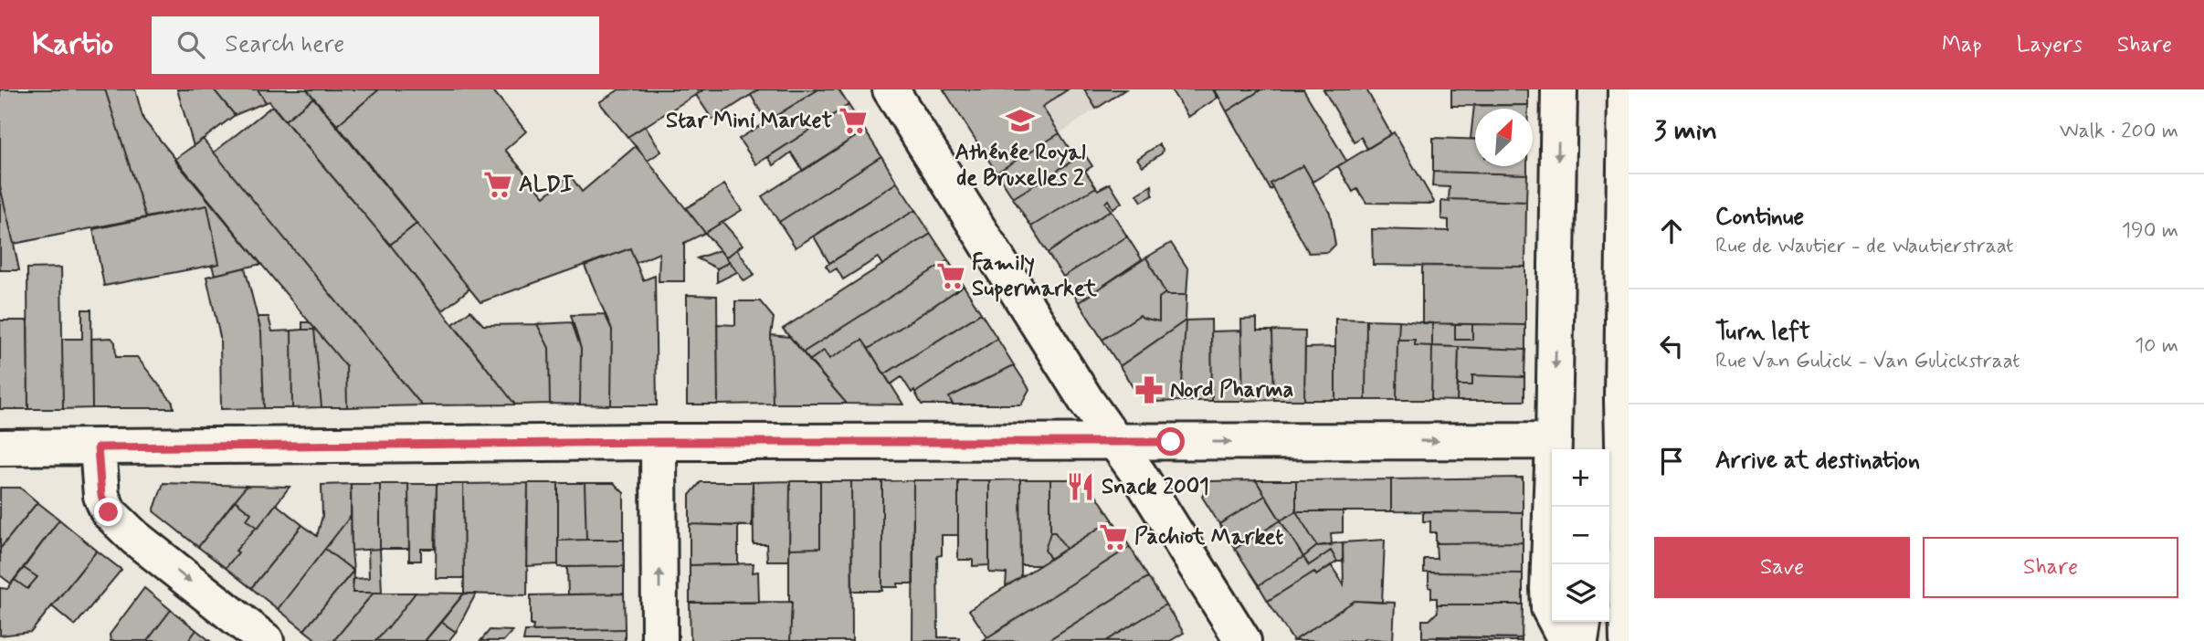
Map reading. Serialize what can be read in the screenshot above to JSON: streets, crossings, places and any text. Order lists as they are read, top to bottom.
{
  "places": {
    "supermarket": [
      "Star Mini Market",
      "ALDI",
      "Family Supermarket",
      "Pachiot Market"
    ],
    "school or university": ["Athénée Royal de Bruxelles 2"],
    "pharmacy": ["Nord Pharma"],
    "restaurant": ["Snack 2001"]
  },
  "north": "top right",
  "page": {
    "header": "Kartio",
    "search": "Search here",
    "nav": ["Map", "Layers", "Share"],
    "heading": ["3 min", "Walk · 200 m"],
    "list": [
      ["Continue", "Rue de Wautier - de Wautierstraat", "190 m"],
      ["Turn left", "Rue Van Gulick - Van Gulickstraat", "10 m"],
      "Arrive at destination"
    ],
    "map_buttons": ["+", "−"],
    "buttons": ["Save", "Share"]
  }
}
